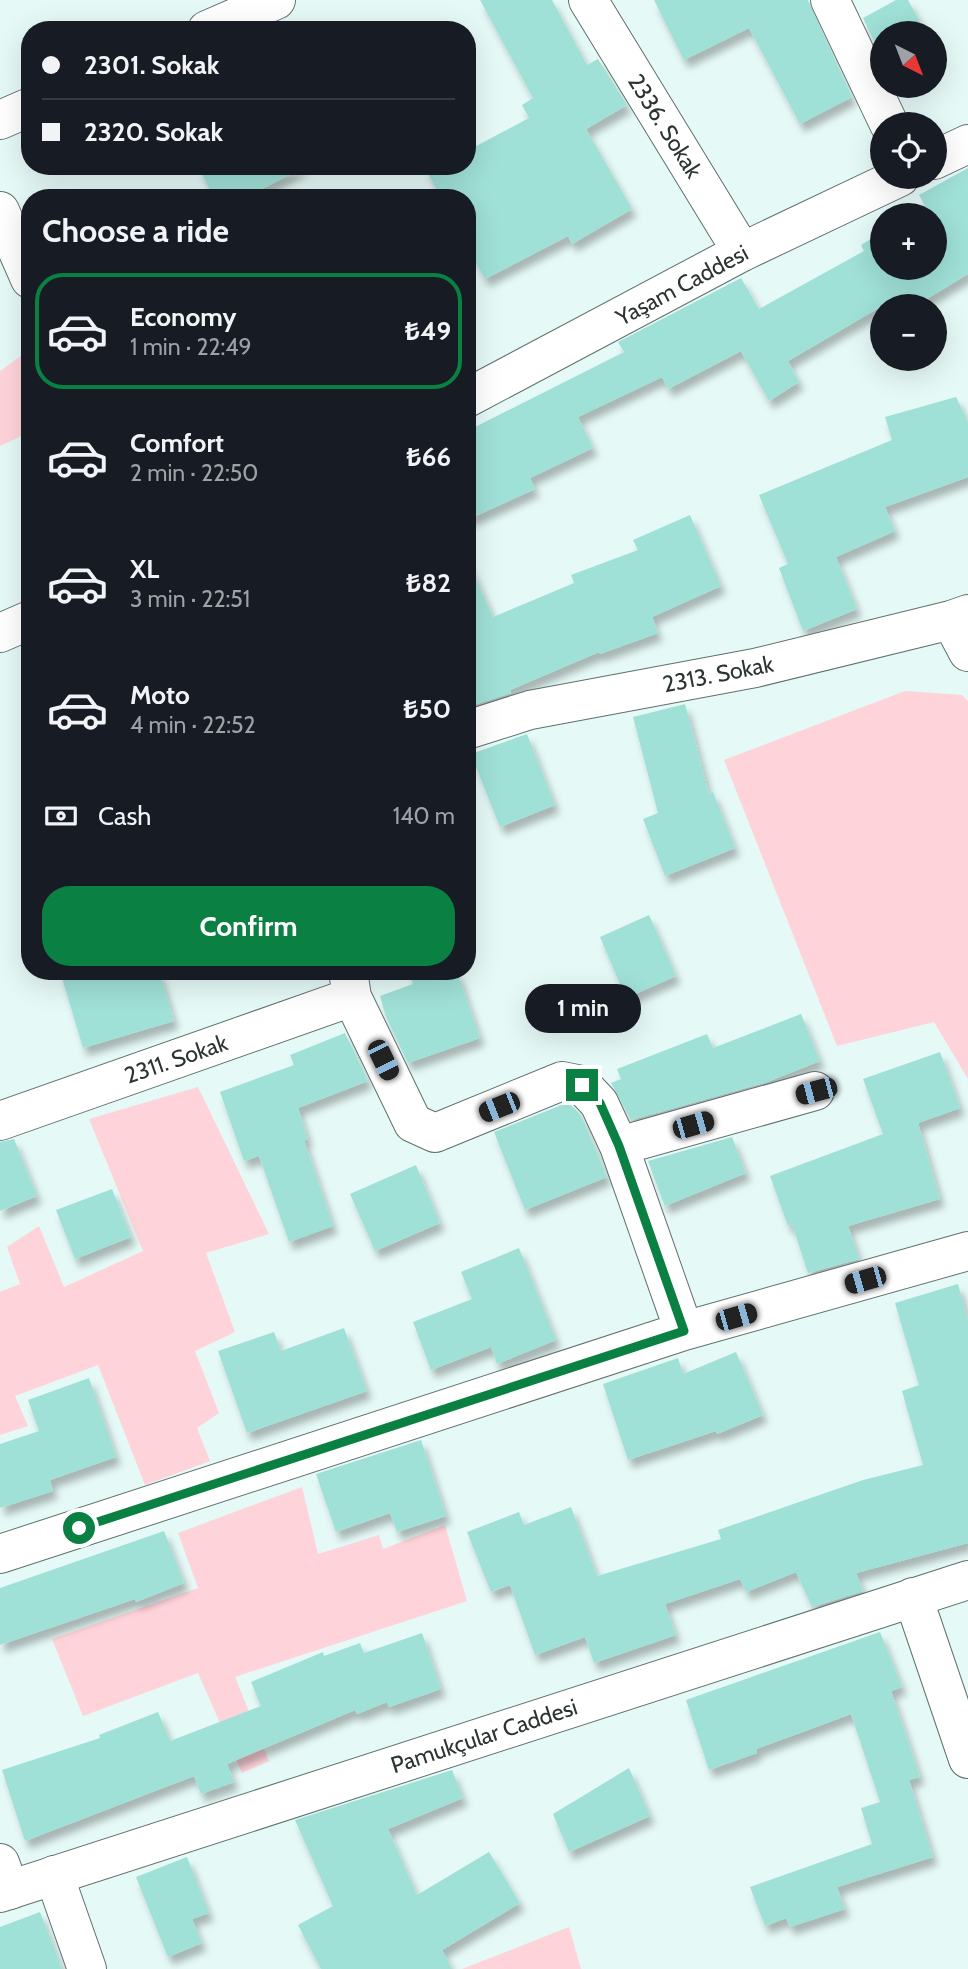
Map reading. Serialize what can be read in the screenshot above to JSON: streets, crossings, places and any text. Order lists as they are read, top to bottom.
{
  "streets": {
    "street": [
      "2336. Sokak",
      "Yaşam Caddesi",
      "2313. Sokak",
      "2311. Sokak",
      "Pamukçular Caddesi"
    ]
  },
  "crossings": [
    ["2336. Sokak", "Yaşam Caddesi"]
  ],
  "north": "bottom right",
  "page": {
    "map_buttons": ["+", "−"],
    "banner": ["2301. Sokak", "2320. Sokak"],
    "heading": "Choose a ride",
    "list": [
      {
        "name": "Economy",
        "note": "1 min · 22:49",
        "value": "₺49"
      },
      {
        "name": "Comfort",
        "note": "2 min · 22:50",
        "value": "₺66"
      },
      {
        "name": "XL",
        "note": "3 min · 22:51",
        "value": "₺82"
      },
      {
        "name": "Moto",
        "note": "4 min · 22:52",
        "value": "₺50"
      }
    ],
    "pay": ["Cash", "140 m"],
    "buttons": "Confirm",
    "bubble": "1 min"
  }
}
